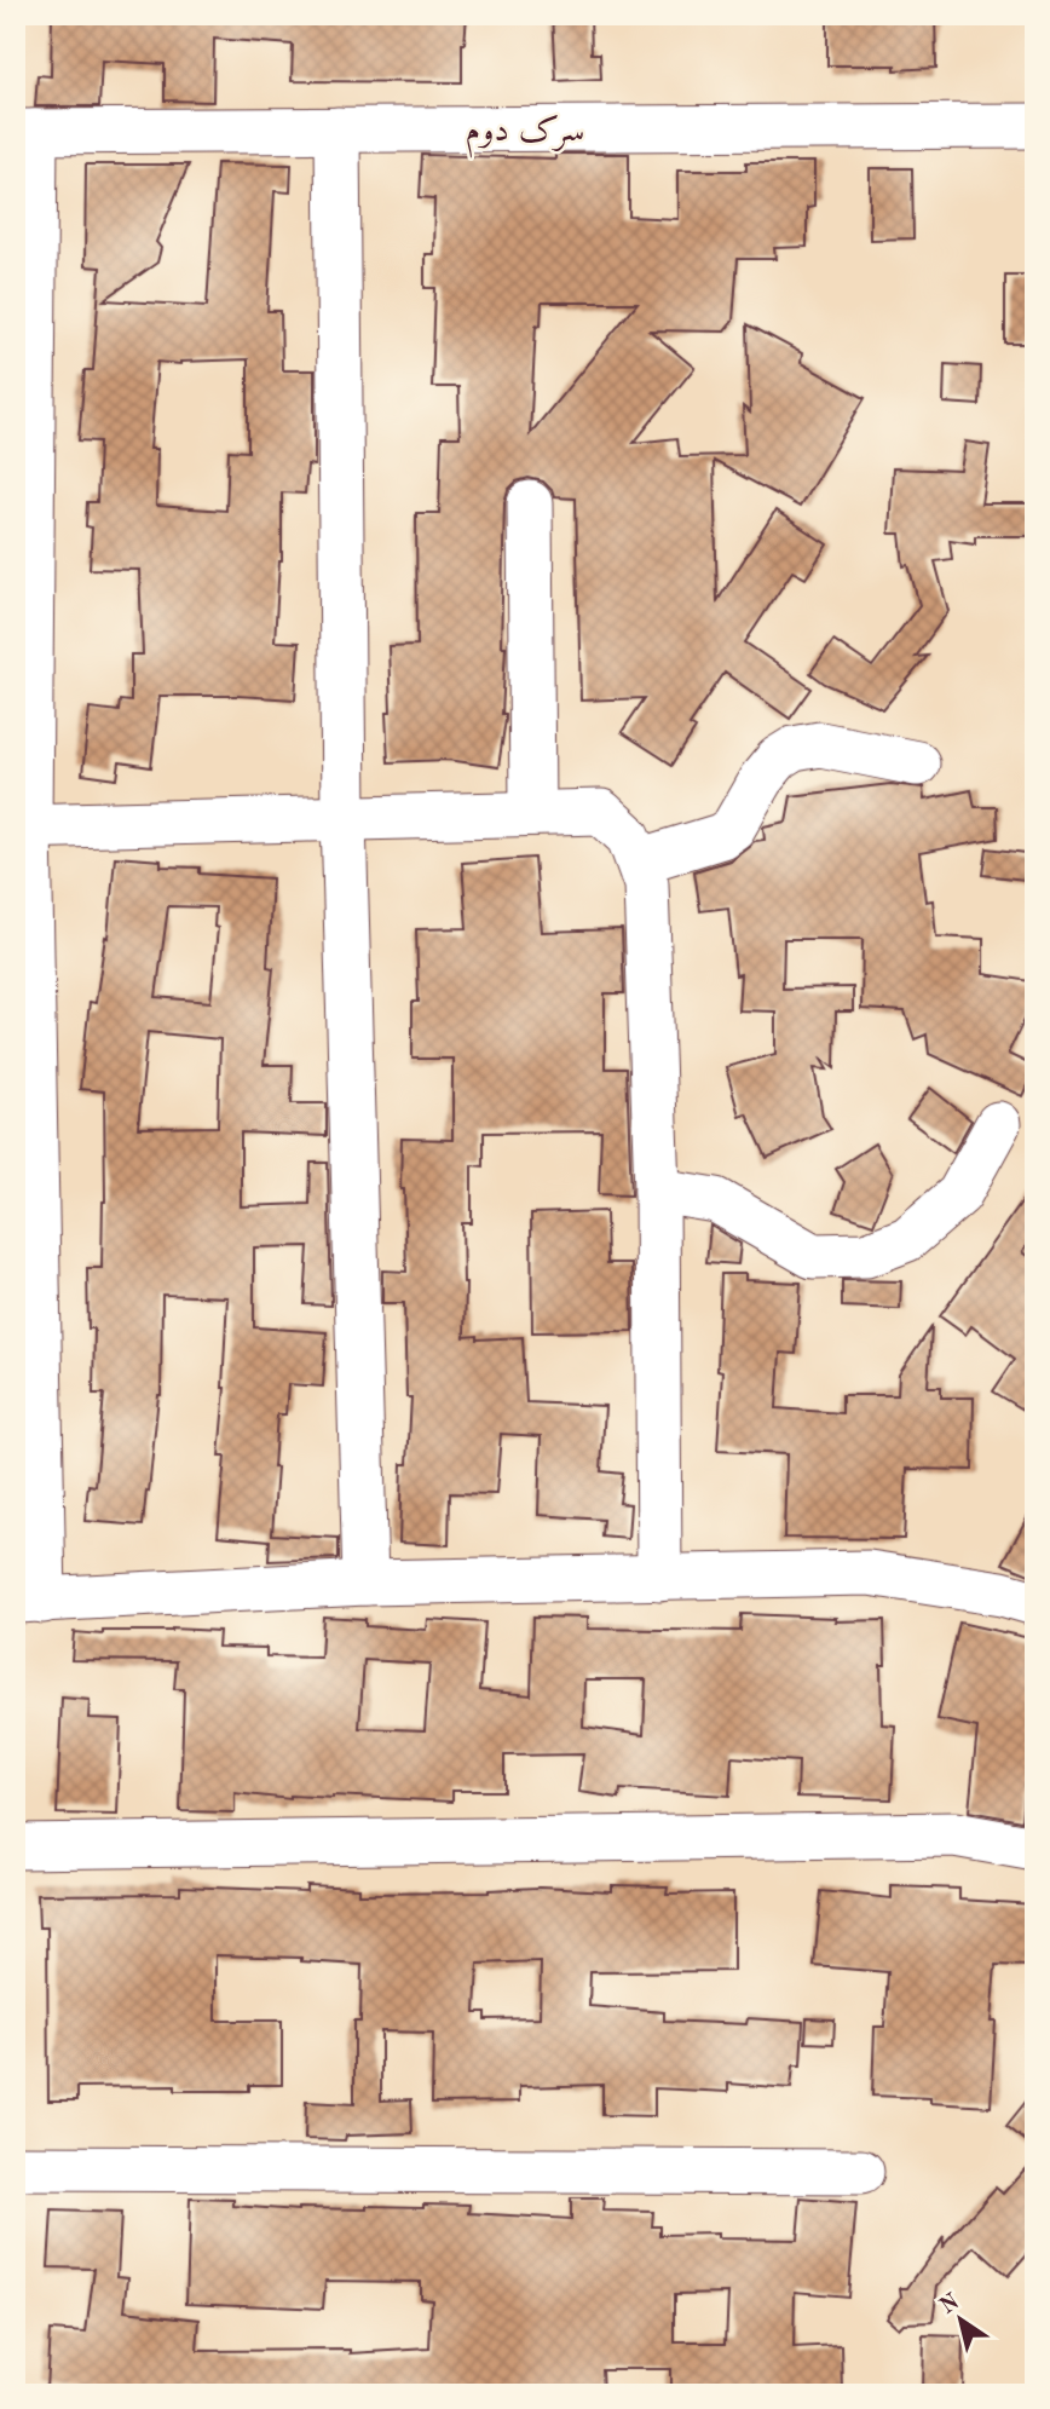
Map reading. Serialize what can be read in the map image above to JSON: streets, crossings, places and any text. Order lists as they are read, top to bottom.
{
  "streets": {
    "street": ["سرک دوم"]
  },
  "north": "top left"
}
